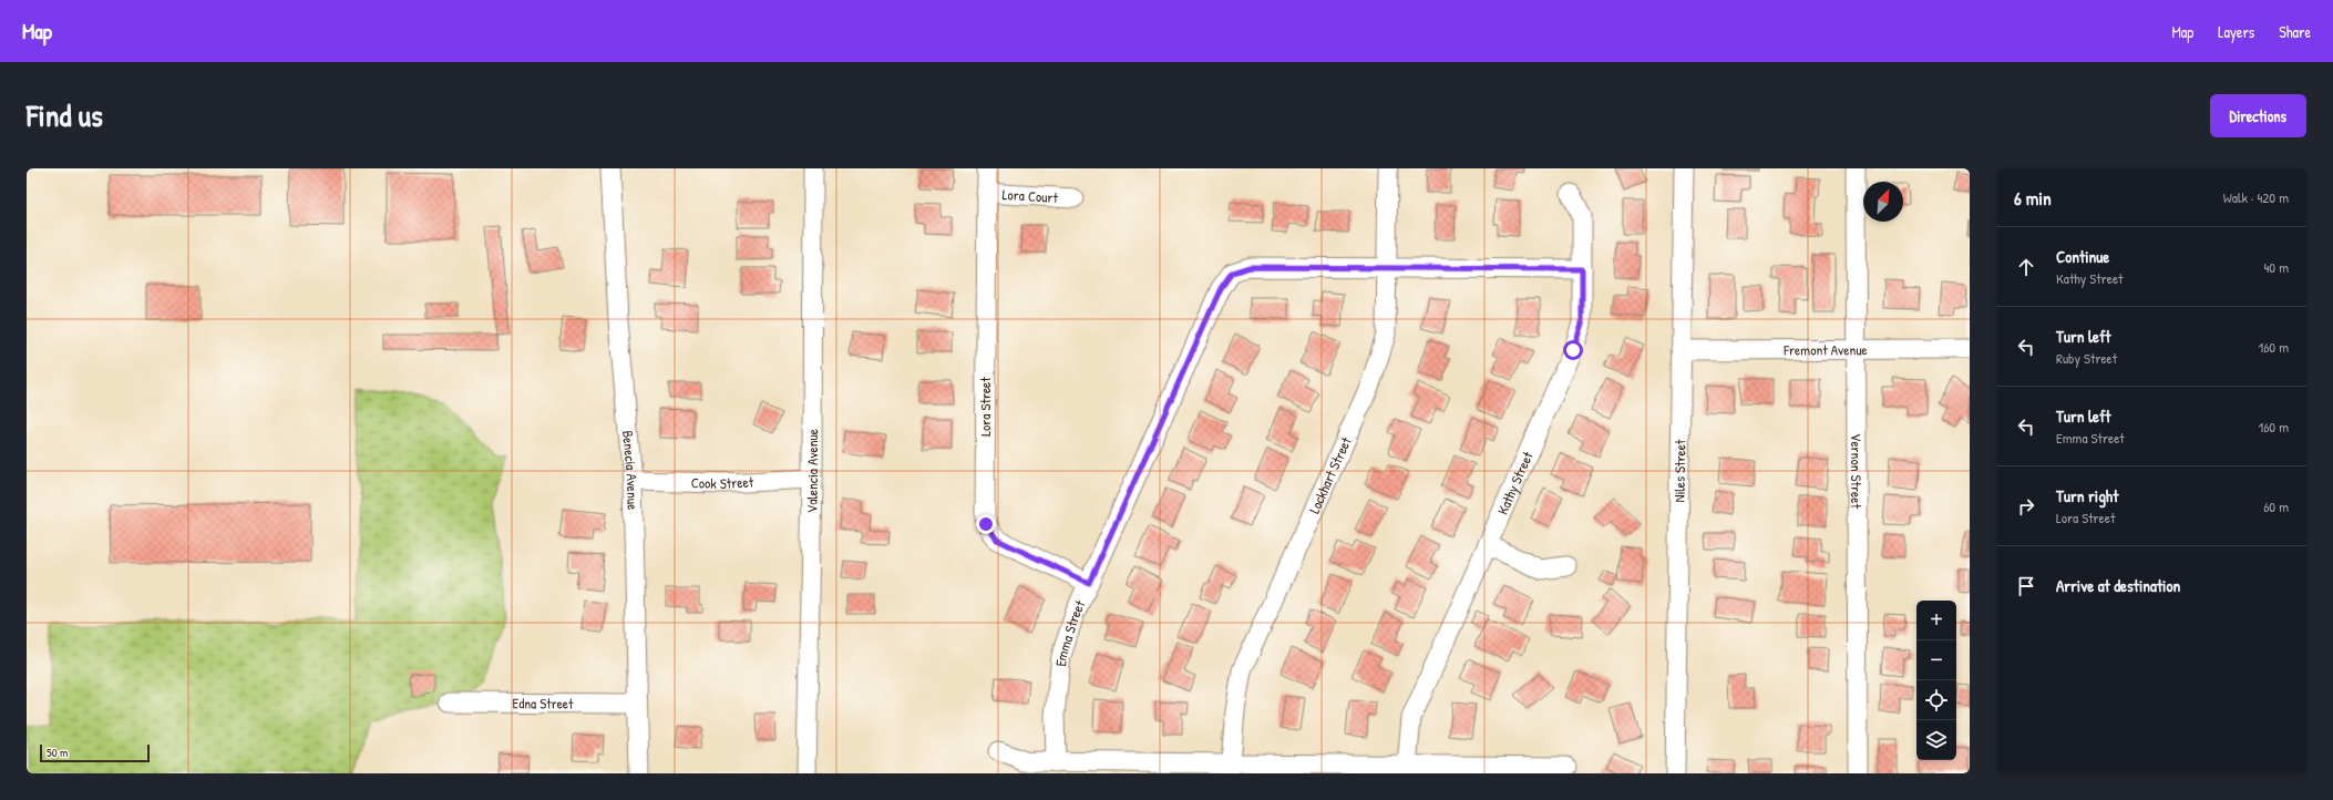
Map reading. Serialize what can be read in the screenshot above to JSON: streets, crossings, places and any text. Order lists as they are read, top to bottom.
{
  "streets": {
    "street": [
      "Lora Court",
      "Fremont Avenue",
      "Lora Street",
      "Benecia Avenue",
      "Valencia Avenue",
      "Niles Street",
      "Vernon Street",
      "Lockhart Street",
      "Cook Street",
      "Kathy Street",
      "Emma Street",
      "Edna Street"
    ]
  },
  "crossings": [
    ["Lora Court", "Lora Street"],
    ["Fremont Avenue", "Niles Street"],
    ["Fremont Avenue", "Vernon Street"],
    ["Lora Street", "Emma Street"],
    ["Benecia Avenue", "Cook Street"],
    ["Benecia Avenue", "Edna Street"],
    ["Valencia Avenue", "Cook Street"],
    ["Lockhart Street", "Emma Street"]
  ],
  "scale_bar": "50 m",
  "north": "top right",
  "page": {
    "header": "Map",
    "nav": ["Map", "Layers", "Share"],
    "title": "Find us",
    "buttons": "Directions",
    "heading": ["6 min", "Walk · 420 m"],
    "list": [
      ["Continue", "Kathy Street", "40 m"],
      ["Turn left", "Ruby Street", "160 m"],
      ["Turn left", "Emma Street", "160 m"],
      ["Turn right", "Lora Street", "60 m"],
      "Arrive at destination"
    ],
    "map_buttons": ["+", "−"],
    "scale": "50 m"
  }
}
